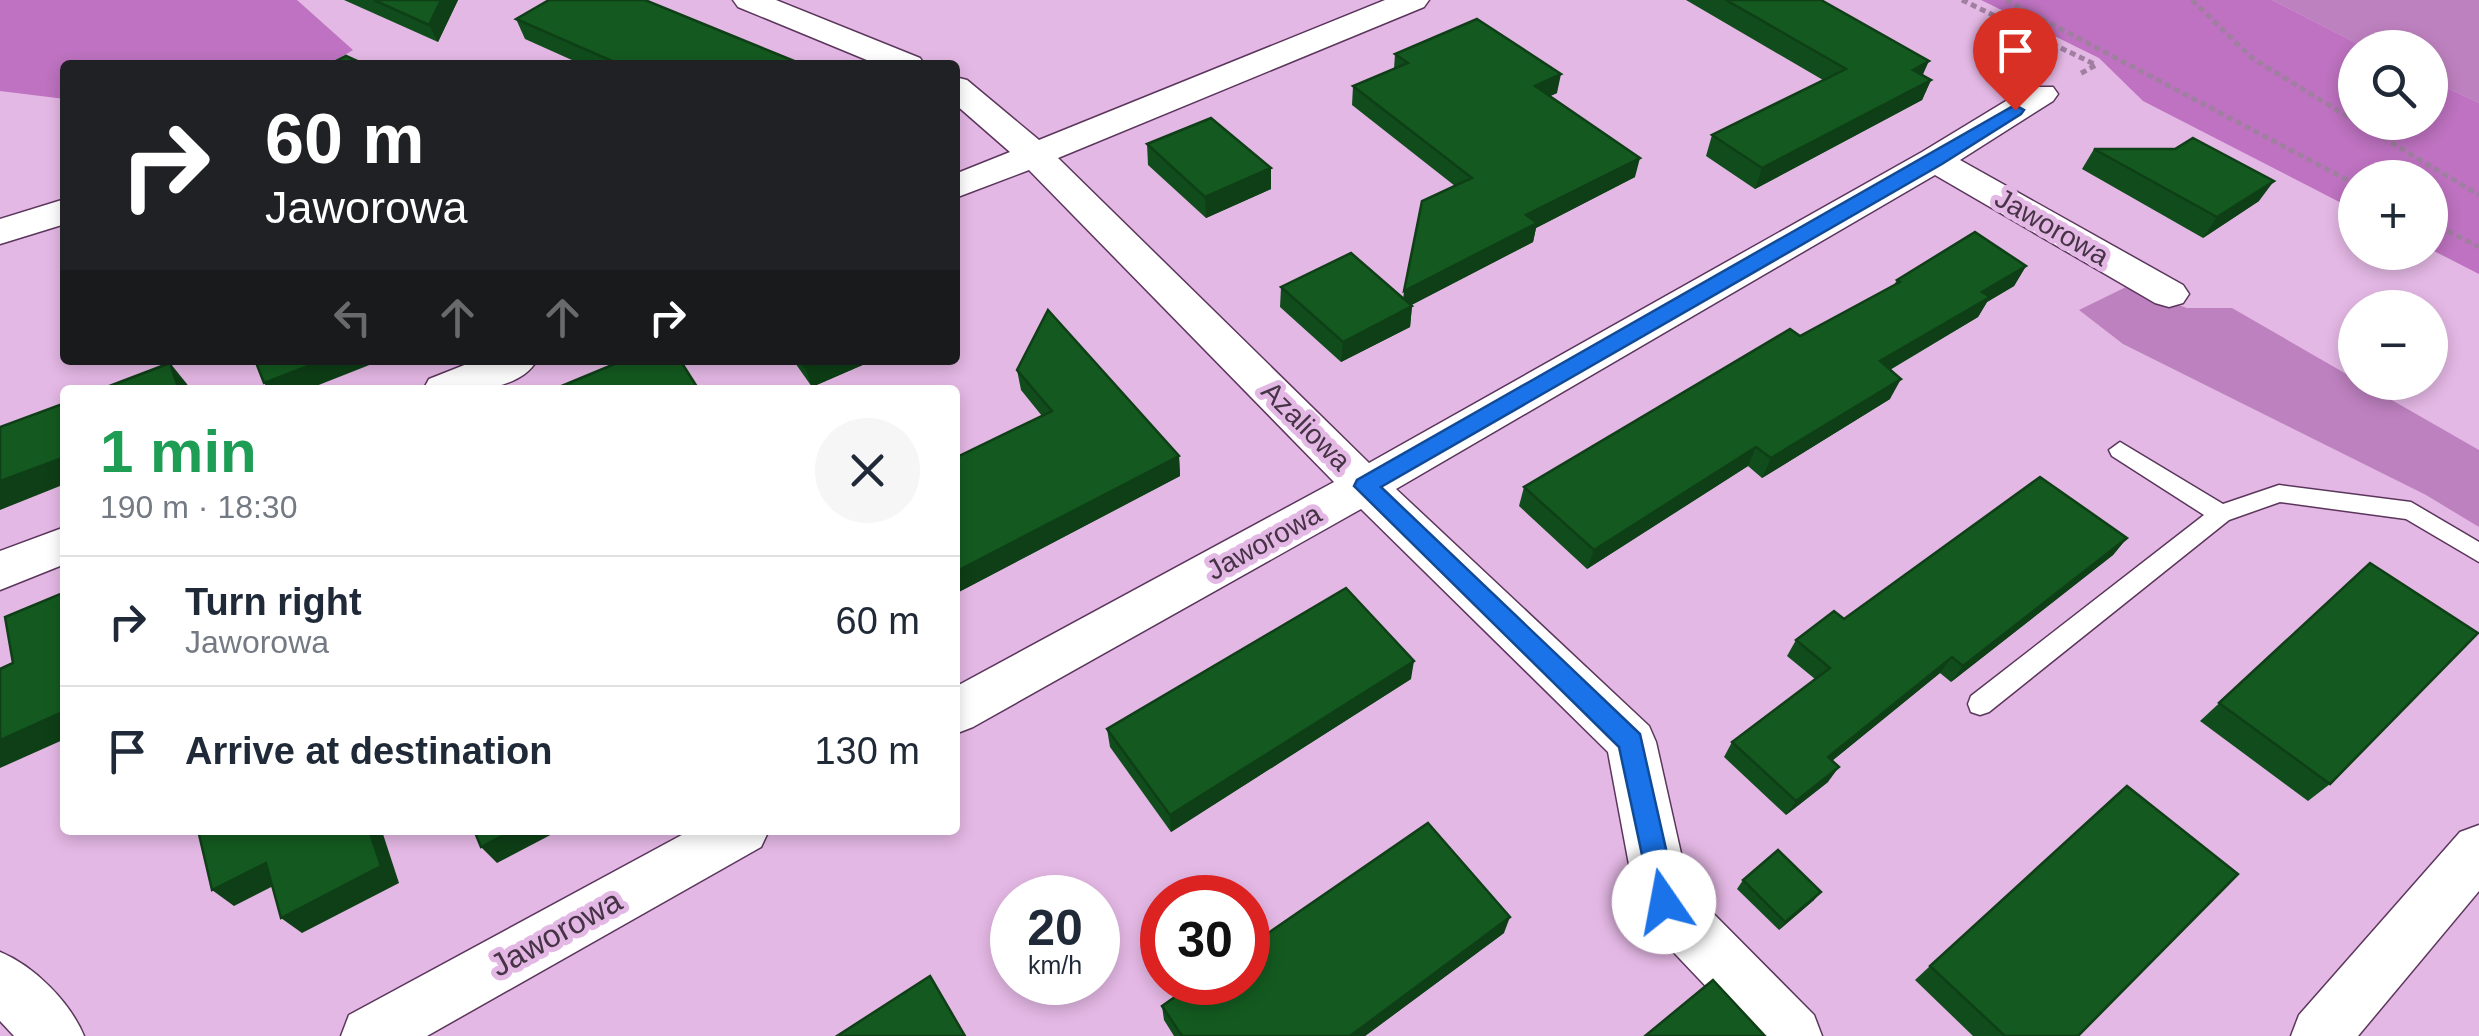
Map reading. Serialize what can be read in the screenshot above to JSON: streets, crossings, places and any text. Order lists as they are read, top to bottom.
{
  "streets": {
    "street": ["Jaworowa", "Azaliowa"]
  },
  "crossings": [
    ["Jaworowa", "Azaliowa"]
  ],
  "page": {
    "map_buttons": ["+", "−"],
    "turn": ["60 m", "Jaworowa"],
    "heading": ["1 min", "190 m · 18:30"],
    "list": [
      {
        "name": "Turn right",
        "note": "Jaworowa",
        "value": "60 m"
      },
      {
        "name": "Arrive at destination",
        "value": "130 m"
      }
    ],
    "speed": "20 km/h",
    "limit": "30"
  }
}
